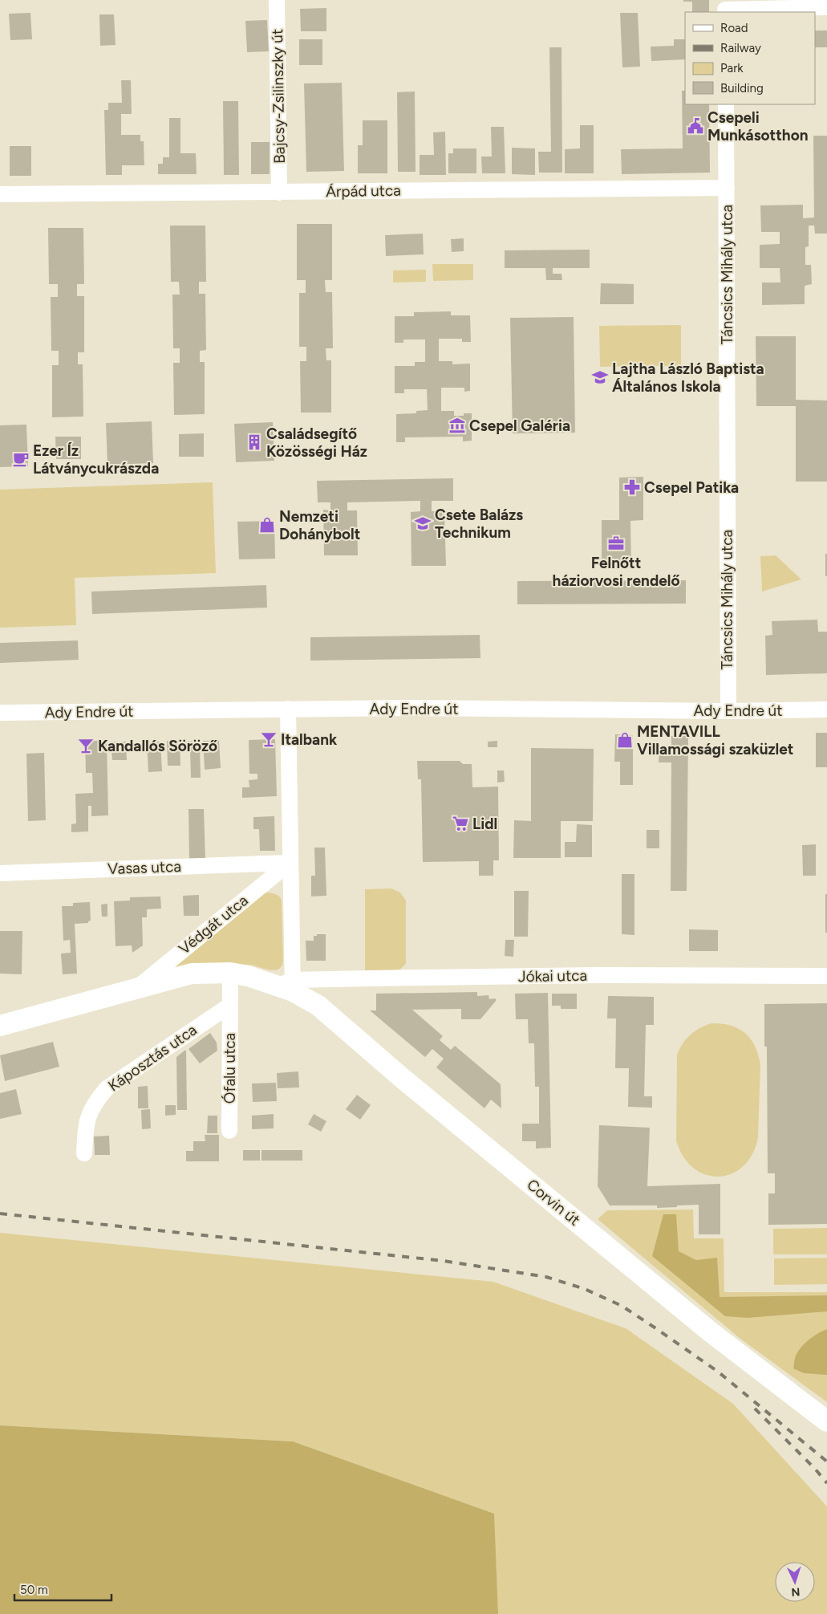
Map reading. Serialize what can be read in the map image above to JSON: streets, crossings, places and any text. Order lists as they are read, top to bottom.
{
  "streets": {
    "main road": ["Védgát utca", "Corvin út"],
    "street": [
      "Bajcsy-Zsilinszky út",
      "Árpád utca",
      "Táncsics Mihály utca",
      "Ady Endre út",
      "Vasas utca",
      "Jókai utca",
      "Káposztás utca",
      "Ófalu utca"
    ]
  },
  "crossings": [
    ["Bajcsy-Zsilinszky út", "Árpád utca"],
    ["Árpád utca", "Táncsics Mihály utca"],
    ["Táncsics Mihály utca", "Ady Endre út"],
    ["Vasas utca", "Védgát utca"],
    ["Védgát utca", "Jókai utca"],
    ["Védgát utca", "Corvin út"],
    ["Jókai utca", "Corvin út"],
    ["Káposztás utca", "Ófalu utca"]
  ],
  "places": {
    "public building": ["Csepeli Munkásotthon"],
    "school or university": ["Lajtha László Baptista Általános Iskola", "Csete Balázs Technikum"],
    "museum": ["Csepel Galéria"],
    "building": ["Családsegítő Közösségi Ház"],
    "cafe": ["Ezer Íz Látványcukrászda"],
    "pharmacy": ["Csepel Patika"],
    "shop": ["Nemzeti Dohánybolt", "MENTAVILL Villamossági szaküzlet"],
    "office": ["Felnőtt háziorvosi rendelő"],
    "bar": ["Italbank", "Kandallós Söröző"],
    "supermarket": ["Lidl"]
  },
  "legend": [
    "Road",
    "Railway",
    "Park",
    "Building"
  ],
  "scale_bar": "50 m",
  "north": "bottom"
}
